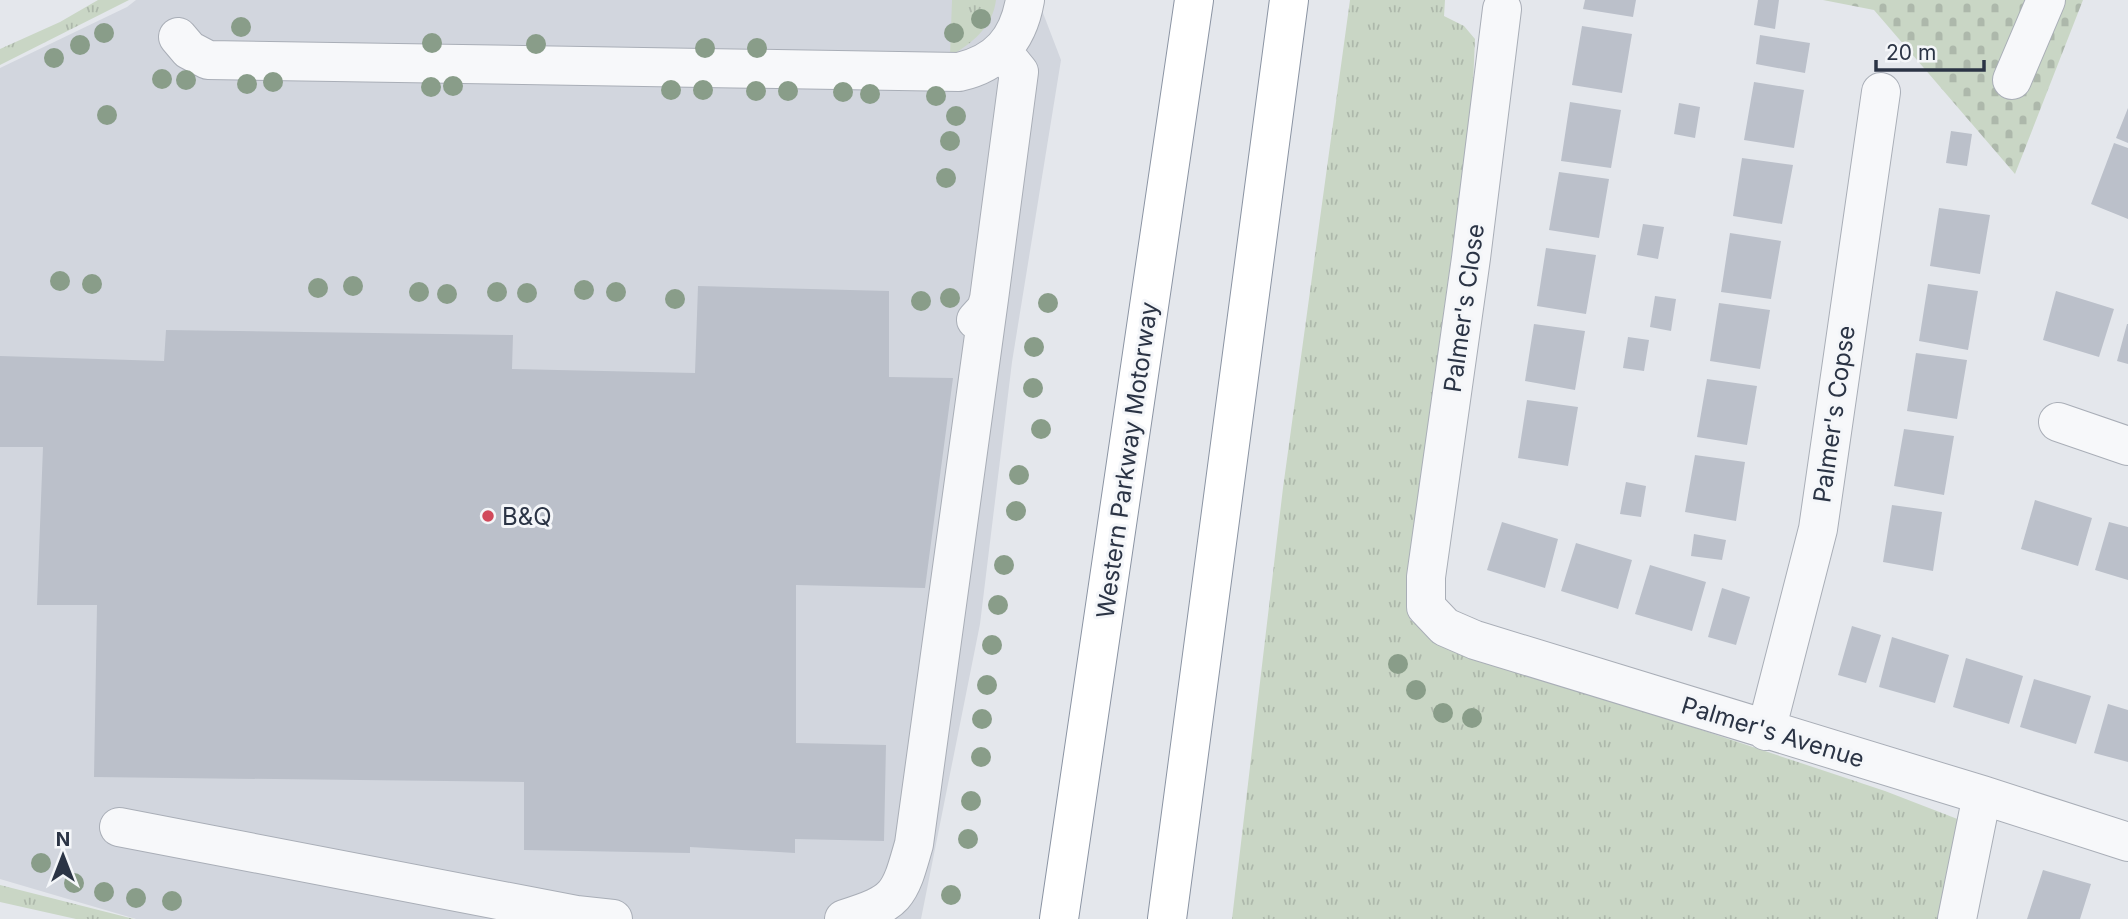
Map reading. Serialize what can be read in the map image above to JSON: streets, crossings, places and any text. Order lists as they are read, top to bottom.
{
  "streets": {
    "highway": ["Western Parkway Motorway"],
    "street": ["Palmer's Close", "Palmer's Copse", "Palmer's Avenue"]
  },
  "crossings": [
    ["Palmer's Close", "Palmer's Avenue"],
    ["Palmer's Copse", "Palmer's Avenue"]
  ],
  "places": ["B&Q"],
  "scale_bar": "20 m",
  "north": "top"
}
